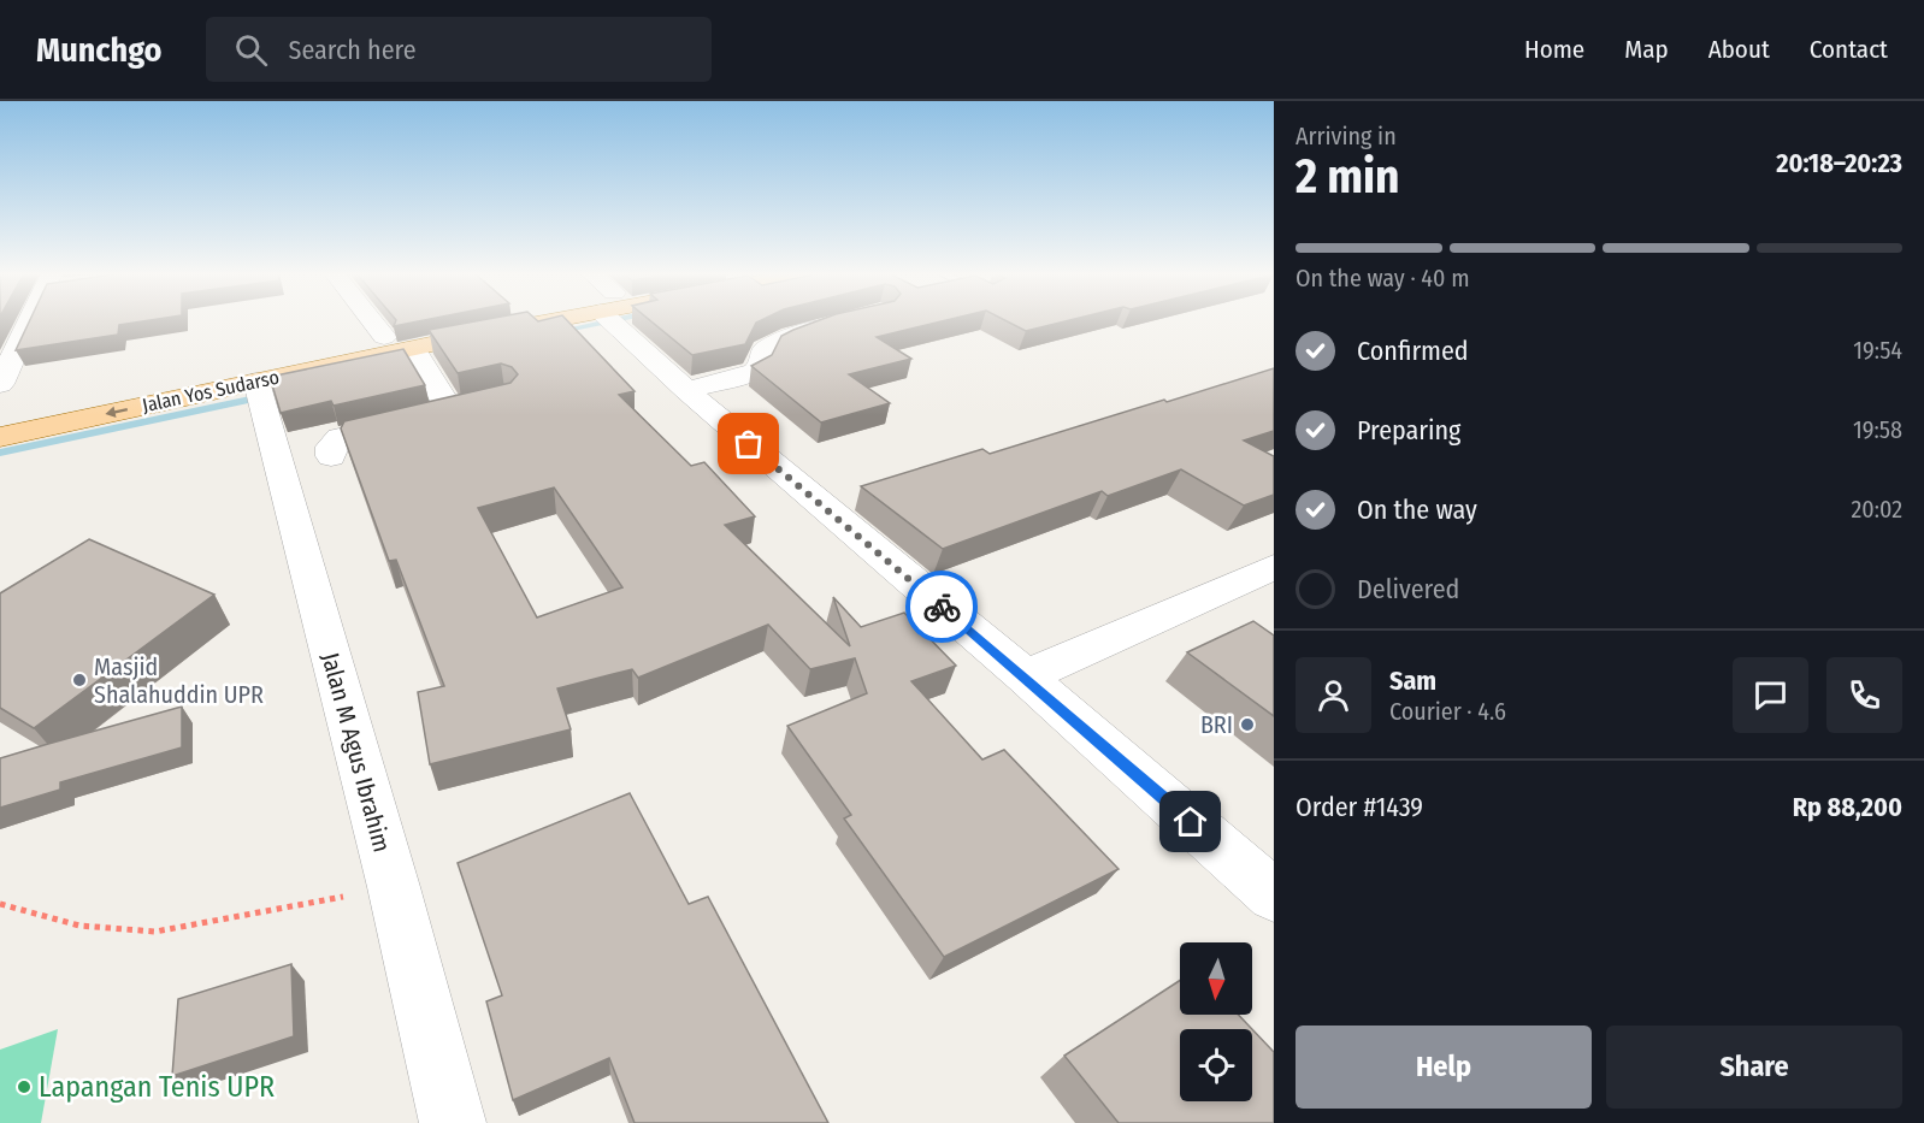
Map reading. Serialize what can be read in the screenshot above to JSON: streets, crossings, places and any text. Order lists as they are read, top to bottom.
{
  "streets": {
    "main road": ["Jalan Yos Sudarso"],
    "street": ["Jalan M Agus Ibrahim"]
  },
  "crossings": [
    ["Jalan Yos Sudarso", "Jalan M Agus Ibrahim"]
  ],
  "places": ["Masjid Shalahuddin UPR", "BRI", "Lapangan Tenis UPR"],
  "north": "bottom",
  "page": {
    "header": "Munchgo",
    "search": "Search here",
    "nav": [
      "Home",
      "Map",
      "About",
      "Contact"
    ],
    "heading": ["2 min", "Arriving in", "20:18–20:23"],
    "panel": [
      "Sam",
      "Courier · 4.6",
      "Order #1439",
      "Rp 88,200"
    ],
    "bar": "On the way · 40 m",
    "list": [
      ["Confirmed", "19:54"],
      ["Preparing", "19:58"],
      ["On the way", "20:02"],
      "Delivered"
    ],
    "buttons": ["Help", "Share"]
  }
}
